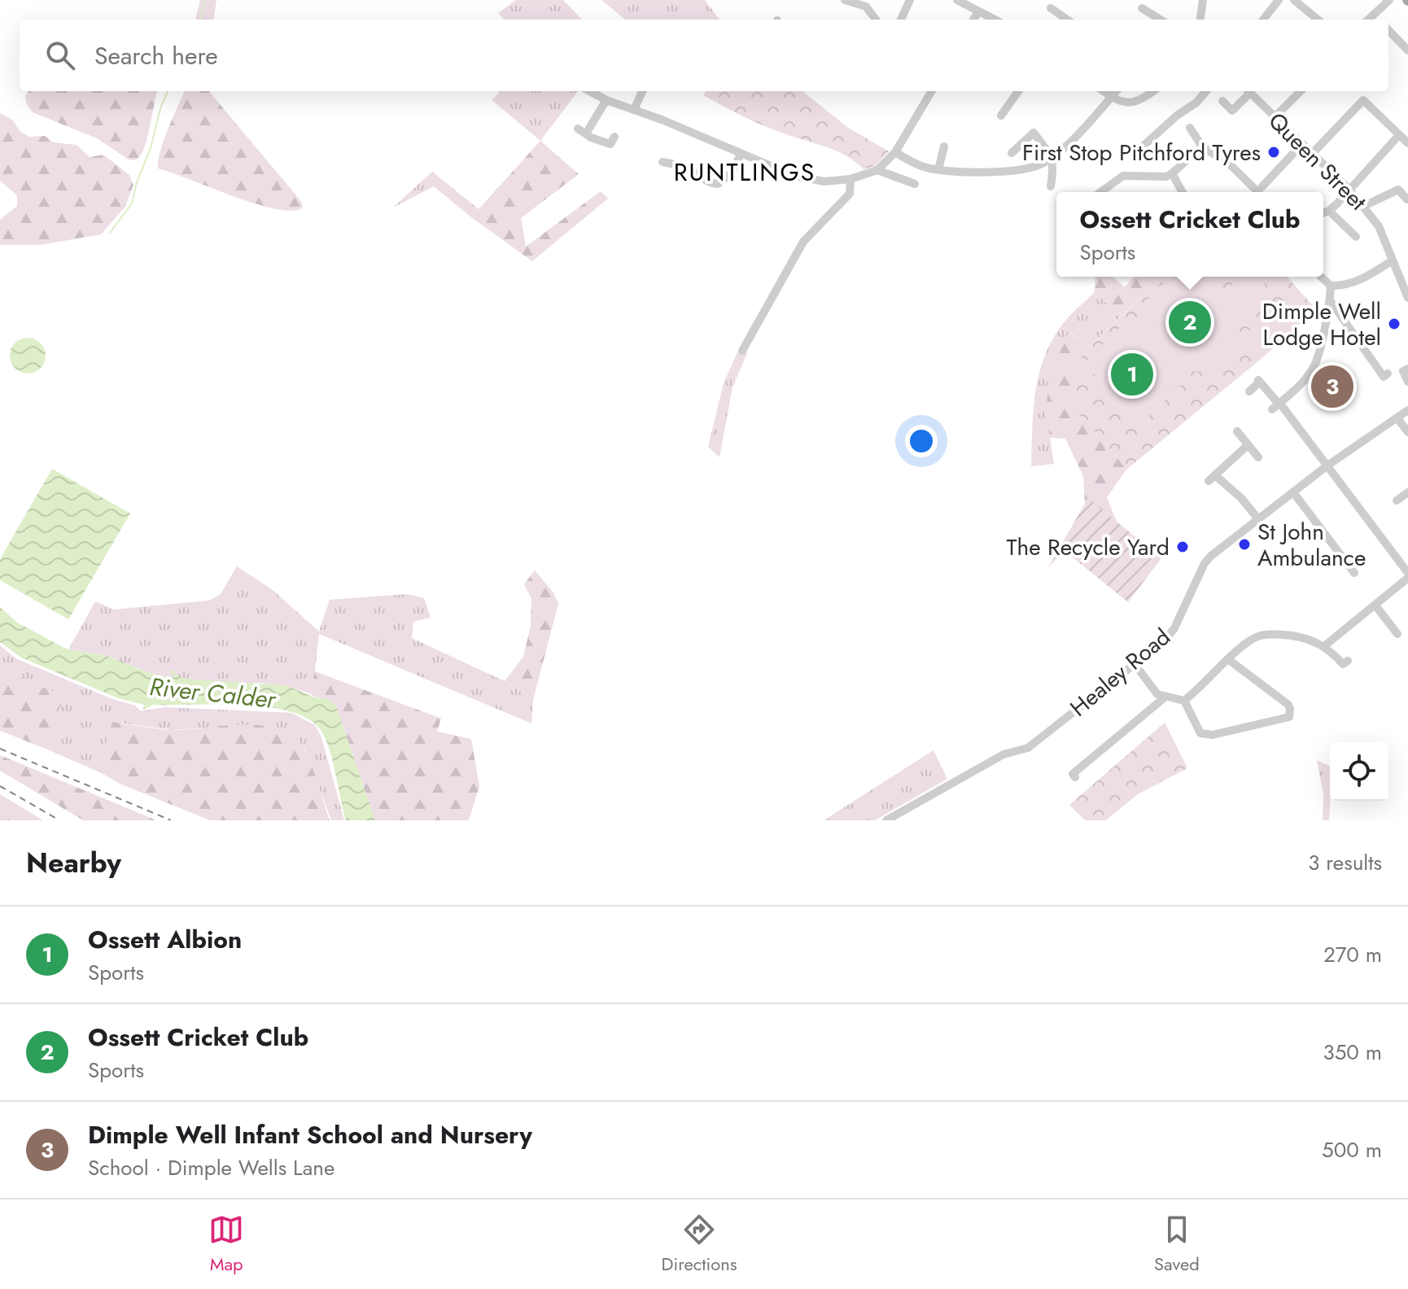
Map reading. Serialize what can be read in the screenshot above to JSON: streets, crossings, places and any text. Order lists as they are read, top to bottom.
{
  "streets": {
    "street": ["Queen Street", "Healey Road"]
  },
  "districts": ["RUNTLINGS"],
  "water": ["River Calder"],
  "places": [
    "First Stop Pitchford Tyres",
    "Dimple Well Lodge Hotel",
    "St John Ambulance",
    "The Recycle Yard"
  ],
  "page": {
    "search": "Search here",
    "popup": ["Ossett Cricket Club", "Sports"],
    "pins": ["2", "1", "3"],
    "heading": ["Nearby", "3 results"],
    "list": [
      {
        "mark": "1",
        "name": "Ossett Albion",
        "note": "Sports",
        "value": "270 m"
      },
      {
        "mark": "2",
        "name": "Ossett Cricket Club",
        "note": "Sports",
        "value": "350 m"
      },
      {
        "mark": "3",
        "name": "Dimple Well Infant School and Nursery",
        "note": "School · Dimple Wells Lane",
        "value": "500 m"
      }
    ],
    "nav": ["Map", "Directions", "Saved"]
  }
}
